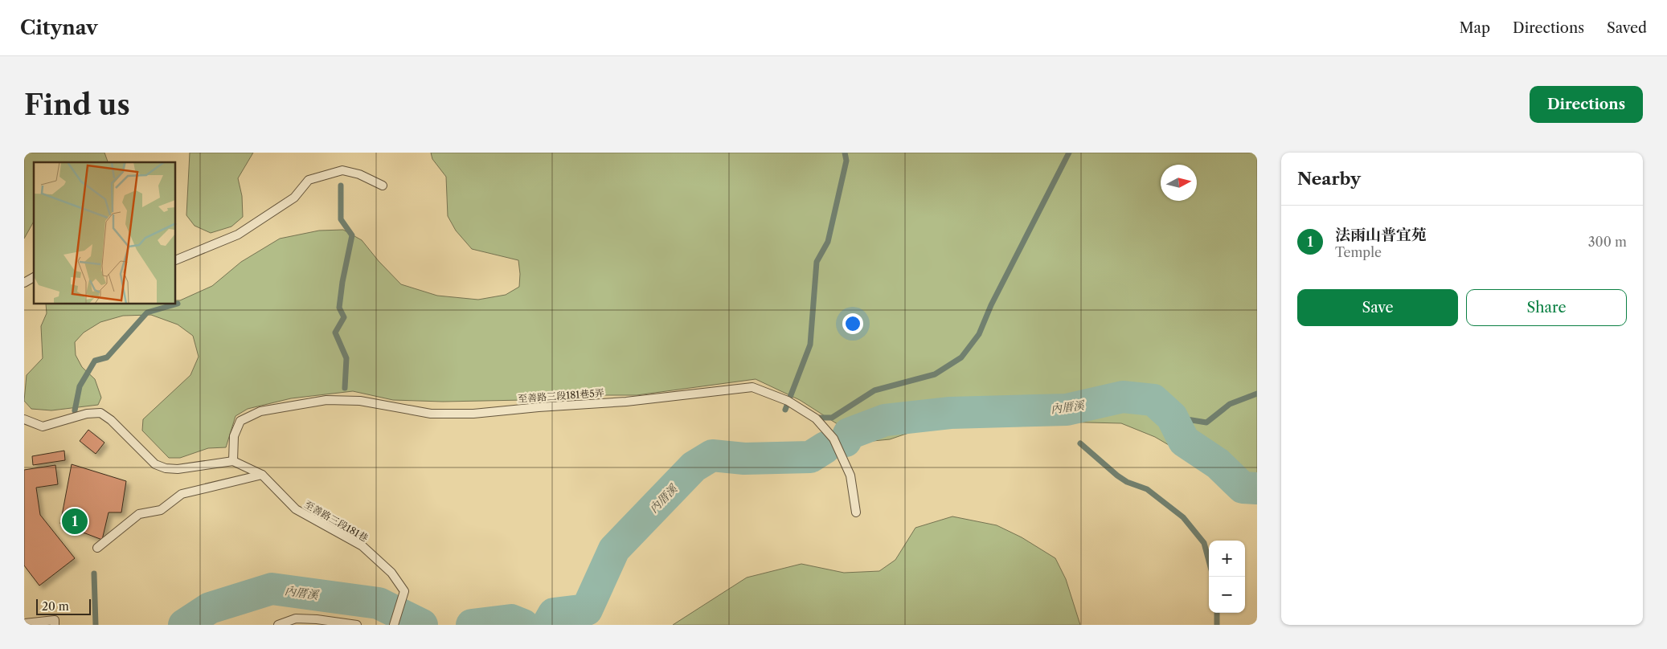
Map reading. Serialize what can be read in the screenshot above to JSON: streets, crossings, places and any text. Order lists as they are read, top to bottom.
{
  "streets": {
    "lane": ["至善路三段181巷5弄", "至善路三段181巷"]
  },
  "crossings": [
    ["至善路三段181巷5弄", "至善路三段181巷"]
  ],
  "water": ["內厝溪"],
  "scale_bar": "20 m",
  "north": "right",
  "page": {
    "header": "Citynav",
    "nav": ["Map", "Directions", "Saved"],
    "buttons": [
      "Directions",
      ["Save", "Share"]
    ],
    "title": "Find us",
    "heading": "Nearby",
    "list": [
      {
        "mark": "1",
        "name": "法雨山普宜苑",
        "note": "Temple",
        "value": "300 m"
      }
    ],
    "pins": "1",
    "map_buttons": ["+", "−"],
    "scale": "20 m"
  }
}
